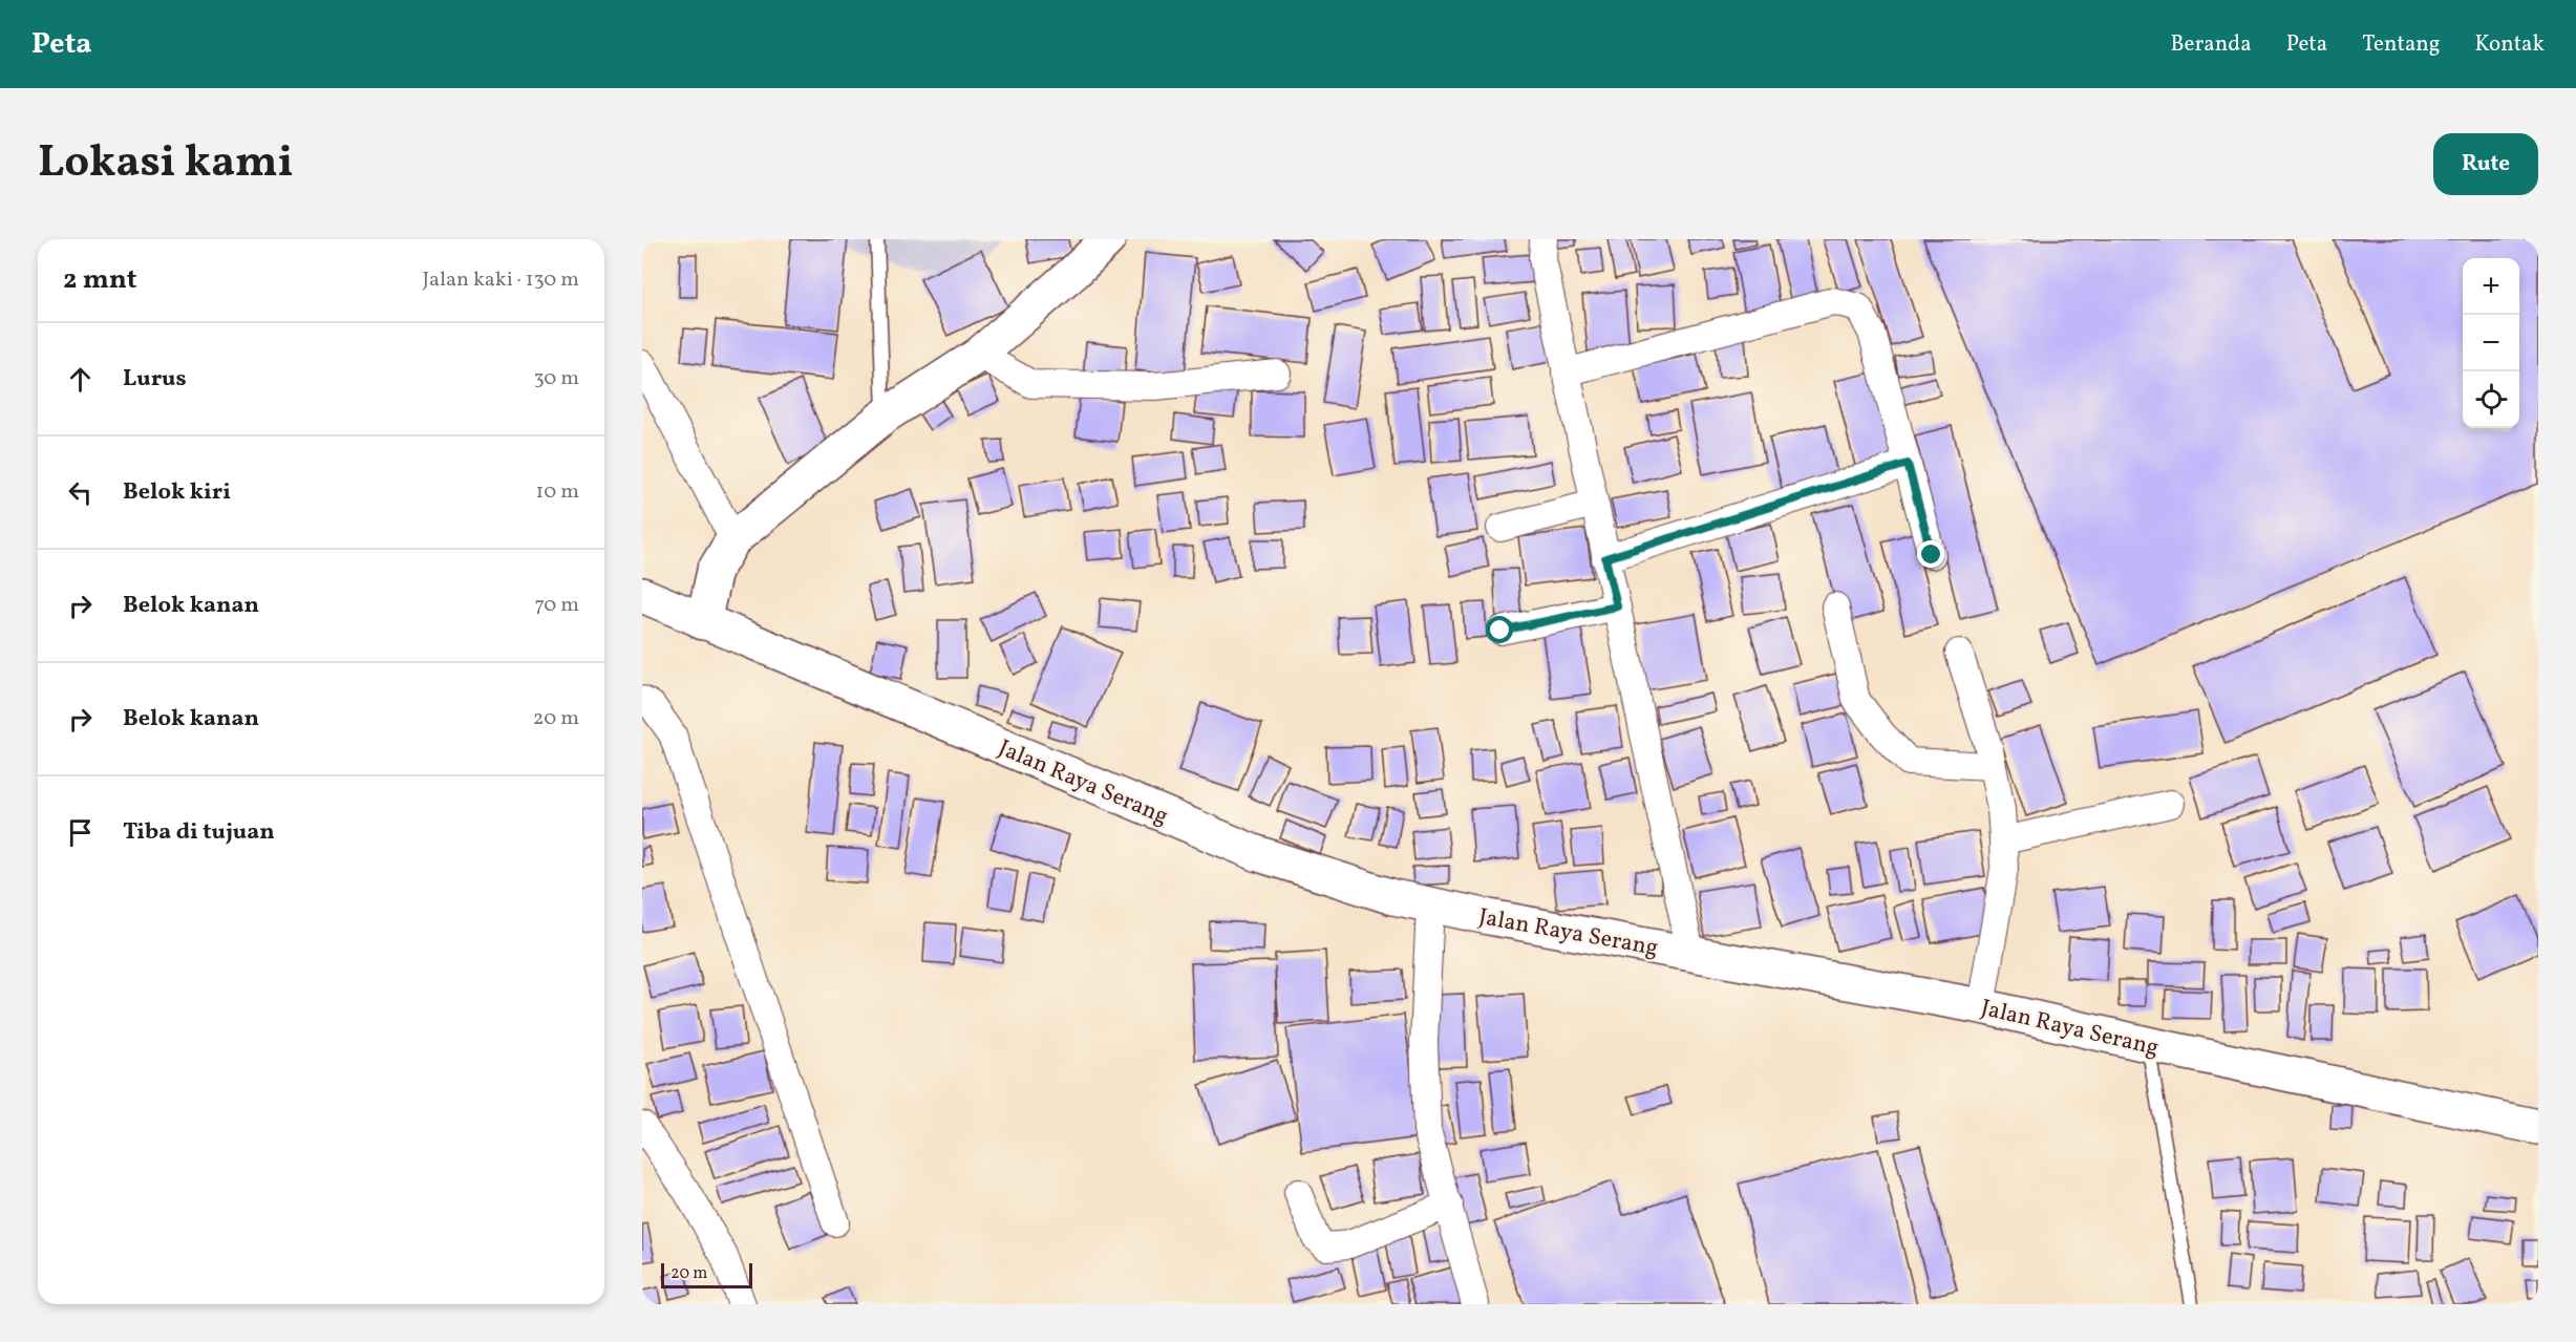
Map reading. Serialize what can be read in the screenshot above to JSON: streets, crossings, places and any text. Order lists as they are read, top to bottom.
{
  "streets": {
    "main road": ["Jalan Raya Serang"]
  },
  "scale_bar": "20 m",
  "page": {
    "header": "Peta",
    "nav": [
      "Beranda",
      "Peta",
      "Tentang",
      "Kontak"
    ],
    "title": "Lokasi kami",
    "buttons": "Rute",
    "heading": ["2 mnt", "Jalan kaki · 130 m"],
    "map_buttons": ["+", "−"],
    "list": [
      ["Lurus", "30 m"],
      ["Belok kiri", "10 m"],
      ["Belok kanan", "70 m"],
      ["Belok kanan", "20 m"],
      "Tiba di tujuan"
    ],
    "scale": "20 m"
  }
}
